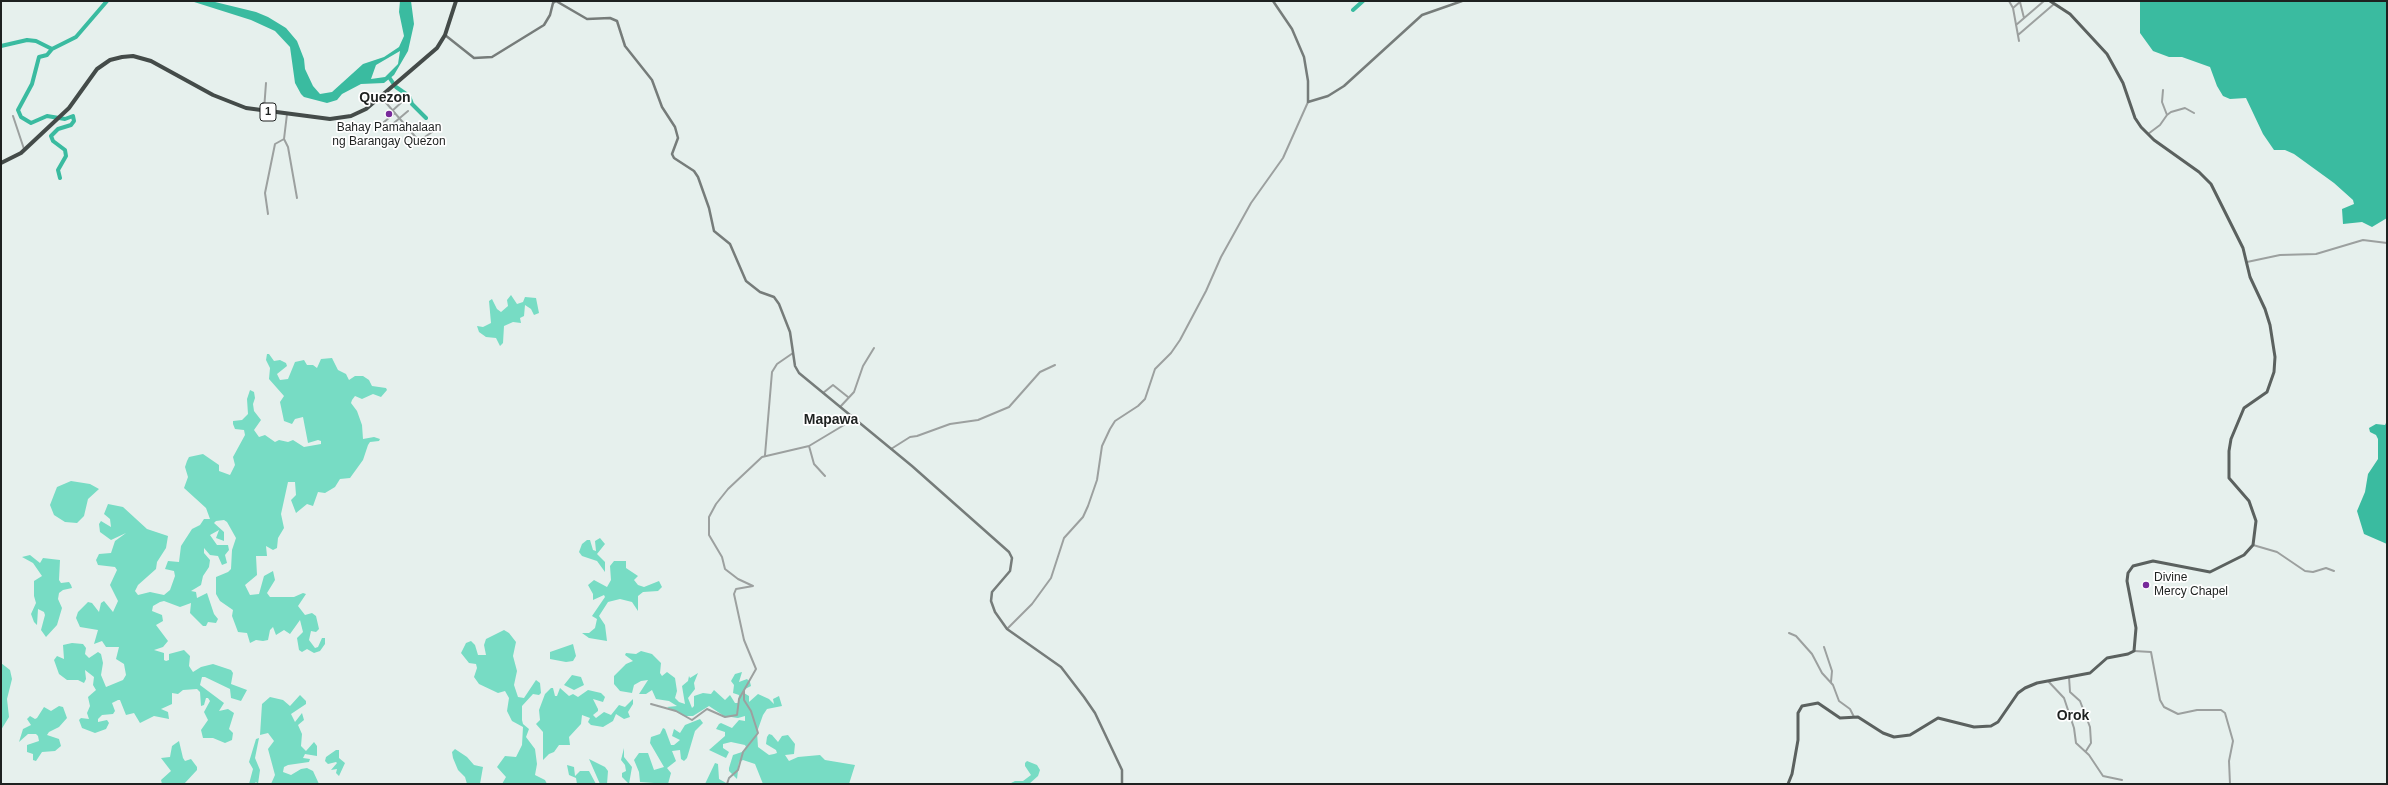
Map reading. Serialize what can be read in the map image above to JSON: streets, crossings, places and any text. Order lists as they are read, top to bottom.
{
  "streets": {
    "highway": ["1"]
  },
  "districts": ["Quezon", "Mapawa", "Orok"],
  "places": ["Bahay Pamahalaan ng Barangay Quezon", "Divine Mercy Chapel"]
}
